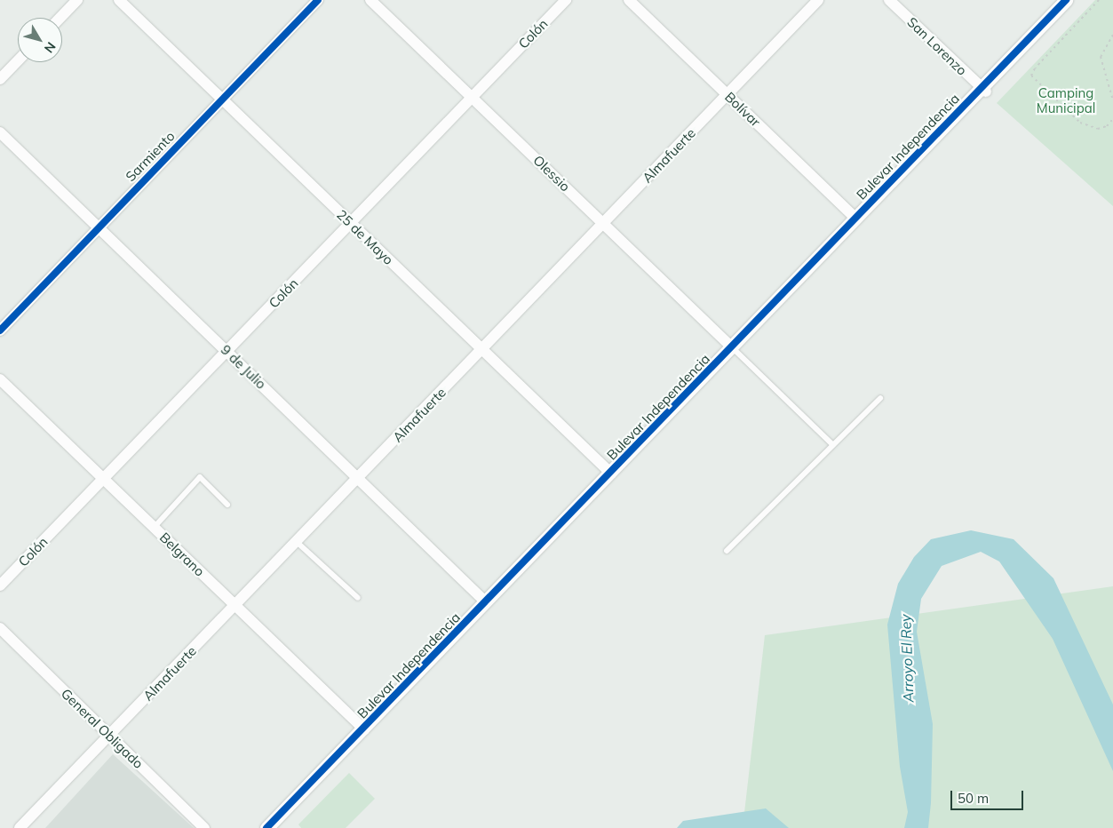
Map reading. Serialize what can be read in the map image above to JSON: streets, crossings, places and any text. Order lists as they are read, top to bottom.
{
  "streets": {
    "street": [
      "Colón",
      "San Lorenzo",
      "Bolívar",
      "Bulevar Independencia",
      "Almafuerte",
      "Sarmiento",
      "Olessio",
      "25 de Mayo",
      "9 de Julio",
      "Belgrano",
      "General Obligado"
    ]
  },
  "crossings": [
    ["Colón", "Olessio"],
    ["Colón", "25 de Mayo"],
    ["Colón", "9 de Julio"],
    ["Colón", "Belgrano"],
    ["San Lorenzo", "Bulevar Independencia"],
    ["Bolívar", "Bulevar Independencia"],
    ["Bolívar", "Almafuerte"],
    ["Bulevar Independencia", "Olessio"],
    ["Bulevar Independencia", "25 de Mayo"],
    ["Bulevar Independencia", "9 de Julio"],
    ["Bulevar Independencia", "Belgrano"],
    ["Almafuerte", "Olessio"],
    ["Almafuerte", "25 de Mayo"],
    ["Almafuerte", "9 de Julio"],
    ["Almafuerte", "Belgrano"],
    ["Almafuerte", "General Obligado"],
    ["Sarmiento", "25 de Mayo"],
    ["Sarmiento", "9 de Julio"]
  ],
  "water": ["Arroyo El Rey"],
  "parks": ["Camping Municipal"],
  "scale_bar": "50 m",
  "north": "bottom right"
}
